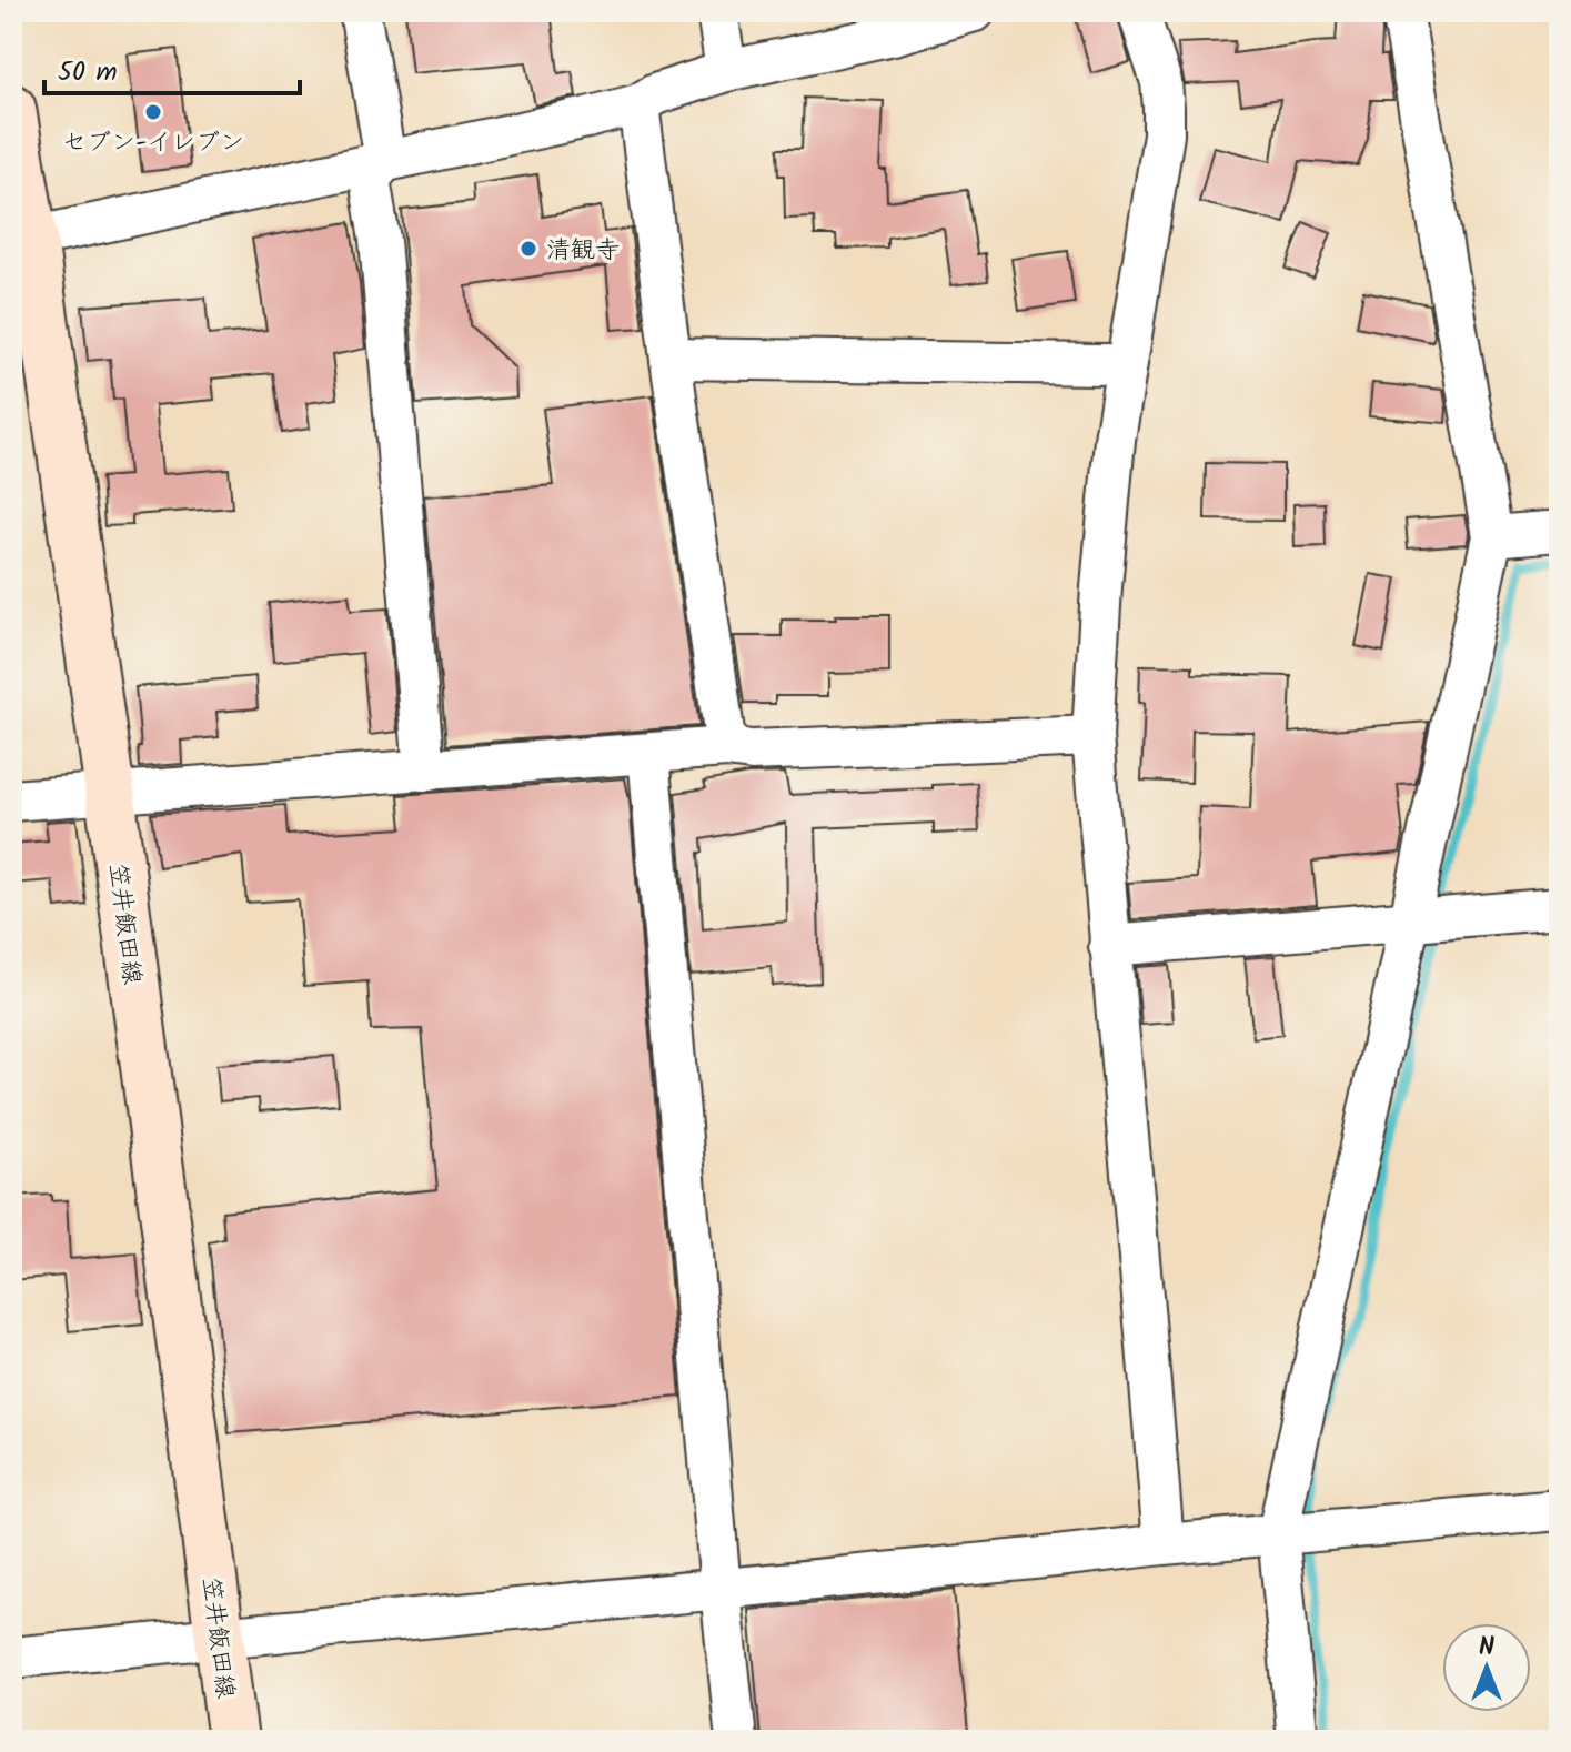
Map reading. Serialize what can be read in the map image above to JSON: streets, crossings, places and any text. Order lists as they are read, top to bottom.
{
  "streets": {
    "main road": ["笠井飯田線"]
  },
  "places": ["セブン-イレブン", "清観寺"],
  "scale_bar": "50 m",
  "north": "top"
}
